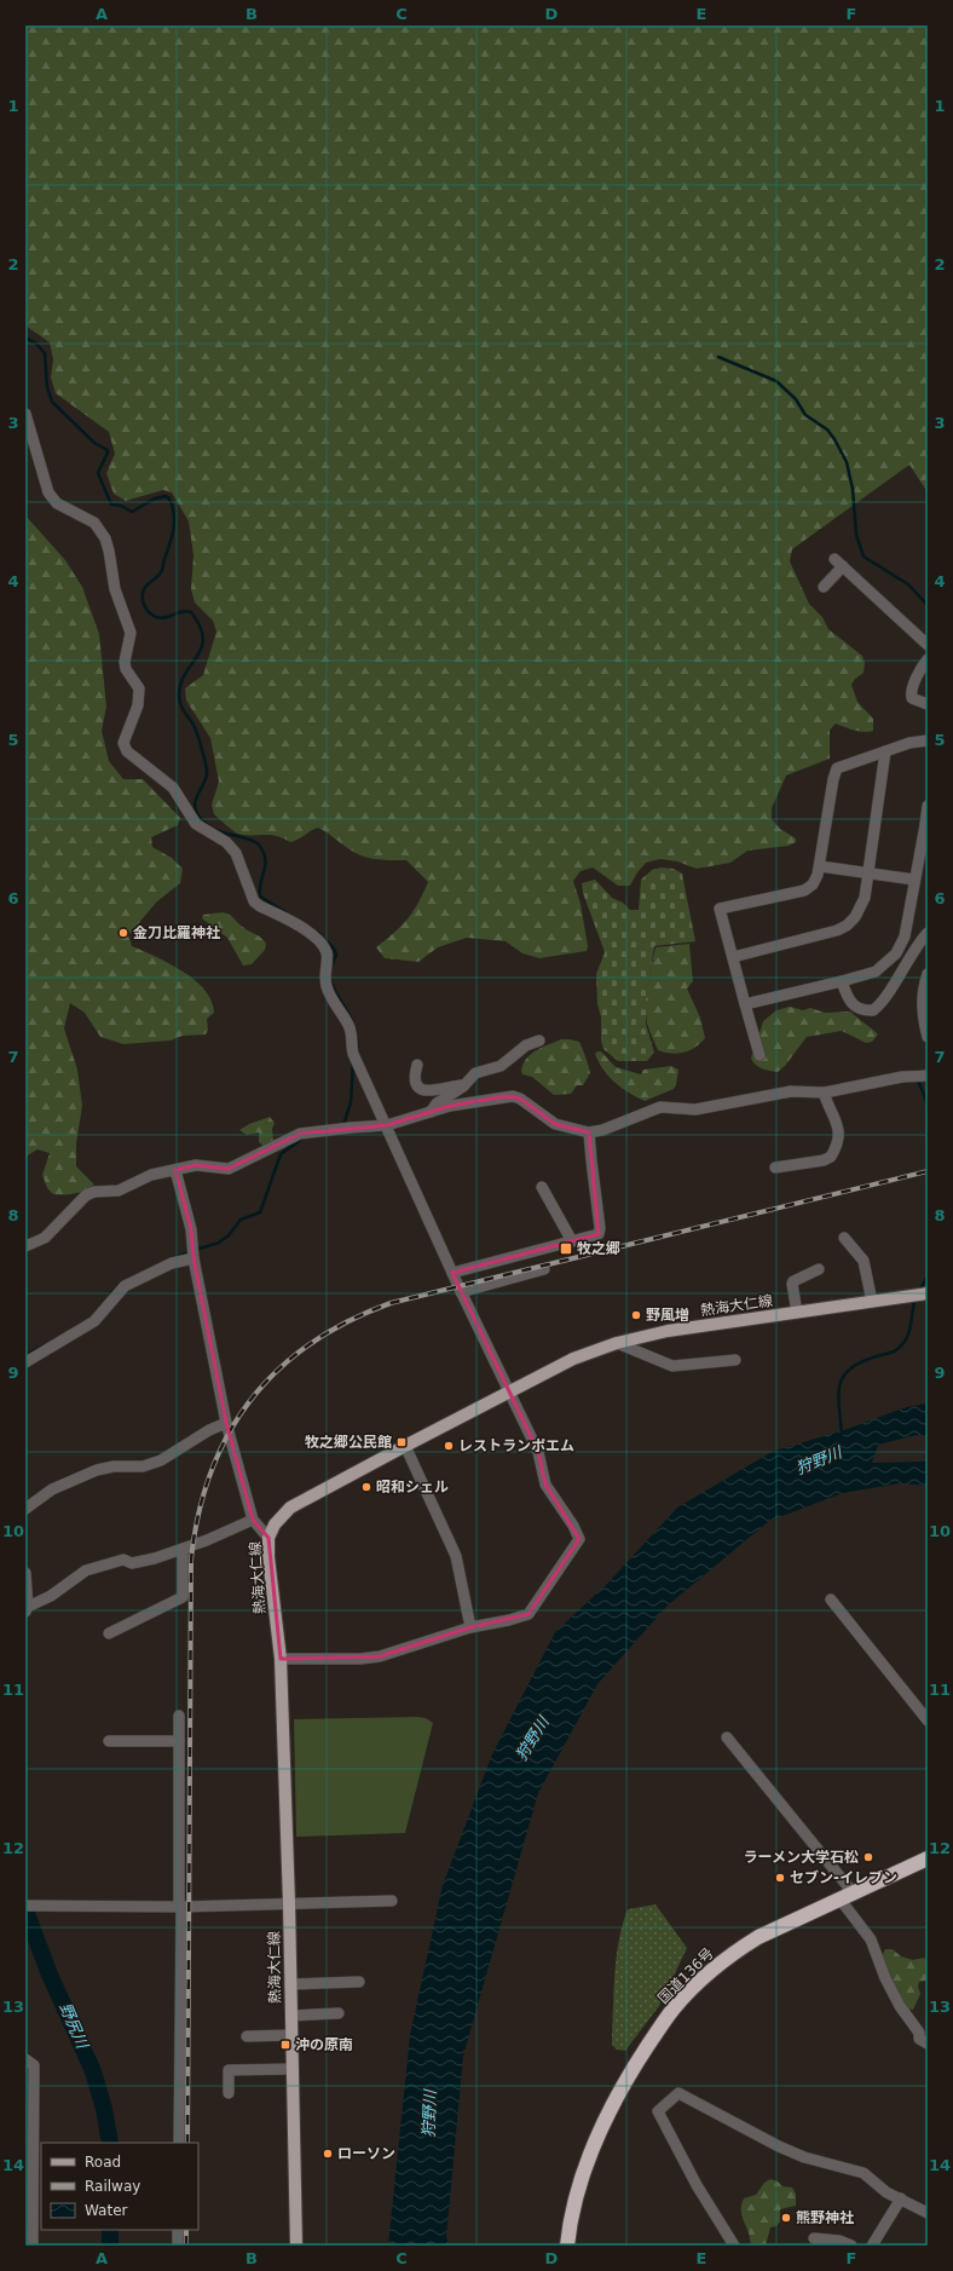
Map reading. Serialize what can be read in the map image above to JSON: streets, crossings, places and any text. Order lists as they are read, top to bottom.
{
  "streets": {
    "highway": ["国道136号"],
    "main road": ["熱海大仁線"]
  },
  "water": ["狩野川", "野尻川"],
  "places": {
    "other": [
      "金刀比羅神社",
      "野風増",
      "レストランポエム",
      "昭和シェル",
      "ラーメン大学石松",
      "セブン-イレブン",
      "ローソン",
      "熊野神社"
    ],
    "transit": ["牧之郷", "牧之郷公民館", "沖の原南"]
  },
  "legend": ["Road", "Railway", "Water"],
  "grid": {
    "columns": [
      "A",
      "B",
      "C",
      "D",
      "E",
      "F"
    ],
    "rows": [
      "1",
      "2",
      "3",
      "4",
      "5",
      "6",
      "7",
      "8",
      "9",
      "10",
      "11",
      "12",
      "13",
      "14"
    ]
  }
}
